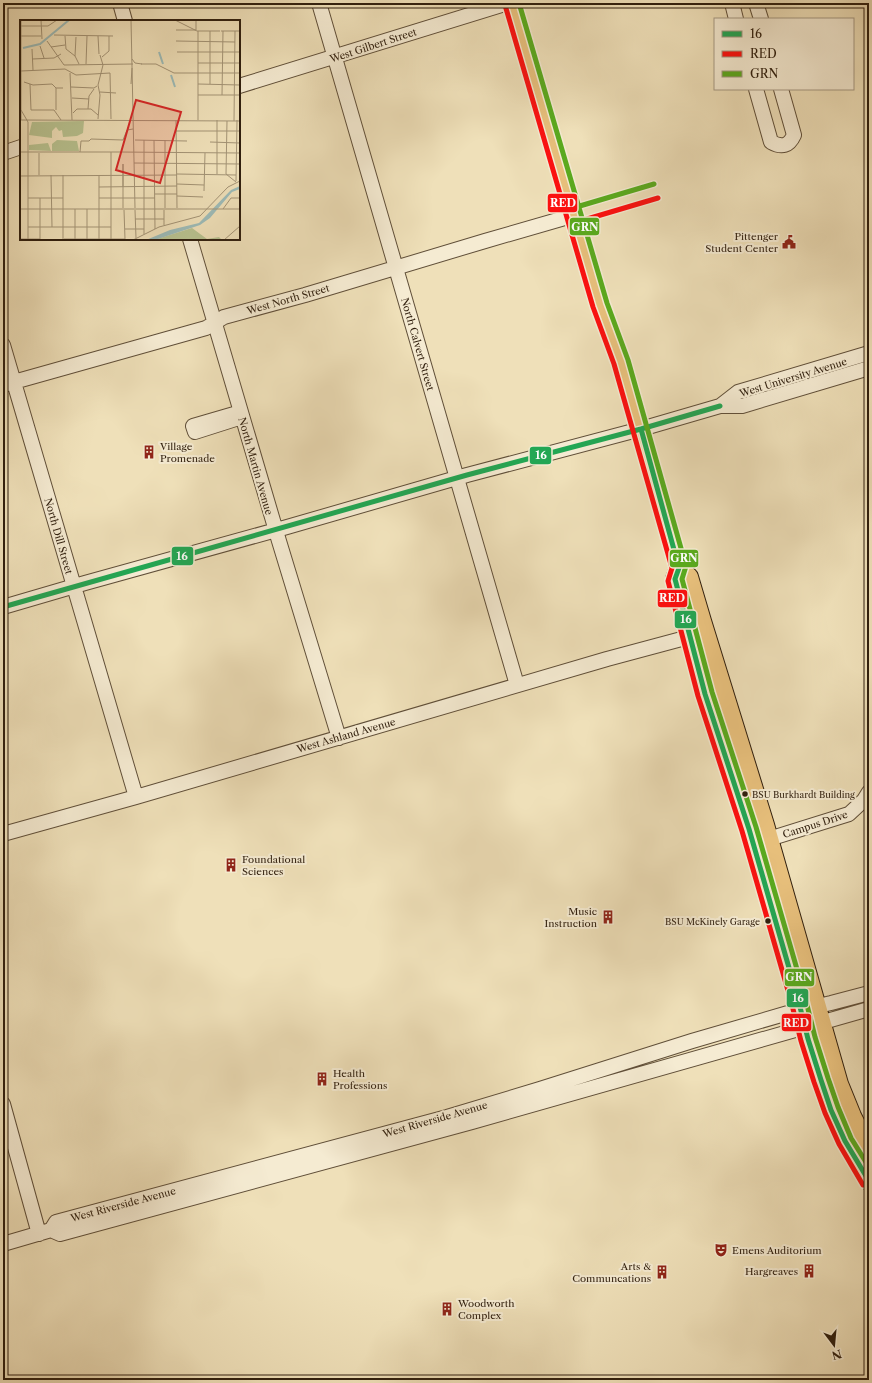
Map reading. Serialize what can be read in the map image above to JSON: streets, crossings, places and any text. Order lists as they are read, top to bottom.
{
  "streets": {
    "street": [
      "West Gilbert Street",
      "West North Street",
      "North Calvert Street",
      "West University Avenue",
      "North Martin Avenue",
      "North Dill Street",
      "West Ashland Avenue",
      "Campus Drive",
      "West Riverside Avenue"
    ]
  },
  "crossings": [
    ["West Gilbert Street", "North Calvert Street"],
    ["West North Street", "North Calvert Street"],
    ["West North Street", "North Martin Avenue"],
    ["West North Street", "North Dill Street"],
    ["North Calvert Street", "West University Avenue"],
    ["North Calvert Street", "West Ashland Avenue"],
    ["West University Avenue", "North Martin Avenue"],
    ["West University Avenue", "North Dill Street"],
    ["North Martin Avenue", "West Ashland Avenue"],
    ["North Dill Street", "West Ashland Avenue"]
  ],
  "places": {
    "public building": ["Pittenger Student Center"],
    "building": [
      "Village Promenade",
      "Foundational Sciences",
      "Music Instruction",
      "Health Professions",
      "Hargreaves",
      "Arts & Communcations",
      "Woodworth Complex"
    ],
    "other": ["BSU Burkhardt Building", "BSU McKinely Garage"],
    "theatre": ["Emens Auditorium"]
  },
  "lines": ["transit line GRN", "transit line RED", "transit line 16"],
  "legend": ["16", "RED", "GRN"],
  "north": "bottom"
}
